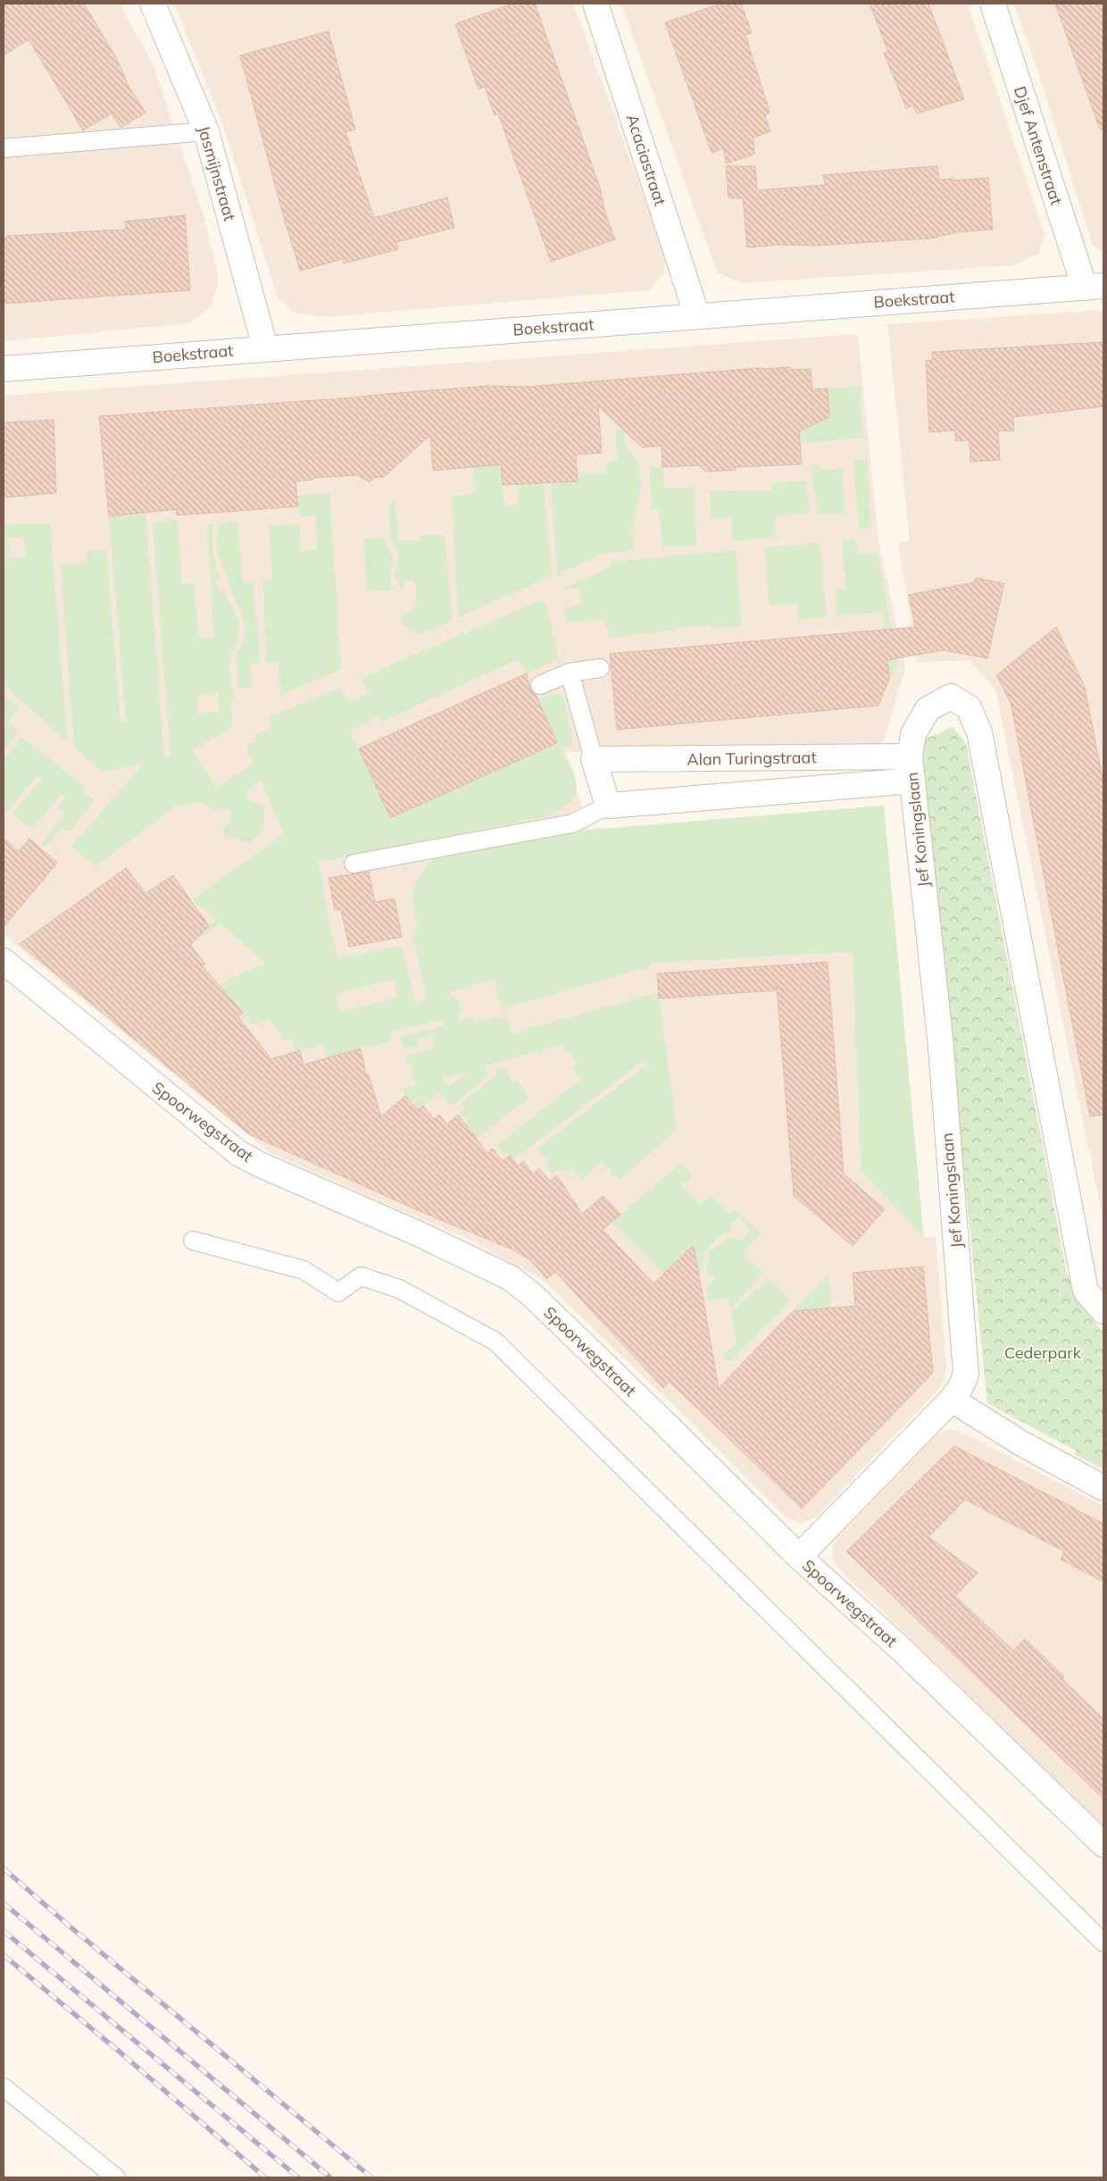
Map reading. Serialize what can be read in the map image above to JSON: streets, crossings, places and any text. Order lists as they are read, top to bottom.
{
  "streets": {
    "street": [
      "Djef Antenstraat",
      "Acaciastraat",
      "Jasmijnstraat",
      "Boekstraat",
      "Alan Turingstraat",
      "Jef Koningslaan",
      "Spoorwegstraat"
    ]
  },
  "crossings": [
    ["Djef Antenstraat", "Boekstraat"],
    ["Acaciastraat", "Boekstraat"],
    ["Jasmijnstraat", "Boekstraat"],
    ["Alan Turingstraat", "Jef Koningslaan"],
    ["Jef Koningslaan", "Spoorwegstraat"]
  ],
  "parks": ["Cederpark"]
}
